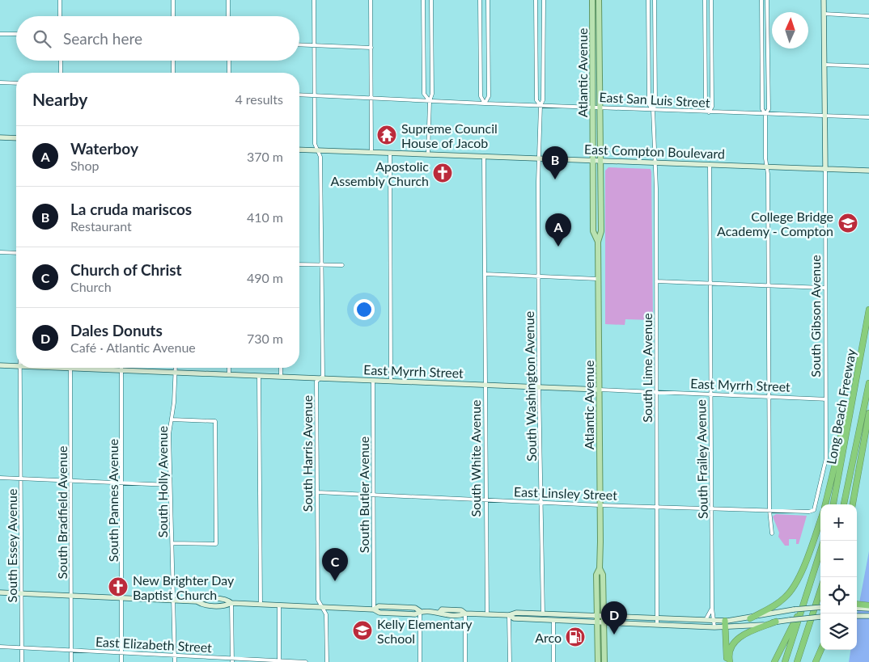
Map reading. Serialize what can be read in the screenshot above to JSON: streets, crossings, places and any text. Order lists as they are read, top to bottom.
{
  "streets": {
    "highway": ["Long Beach Freeway"],
    "main road": [
      "Atlantic Avenue",
      "East Compton Boulevard",
      "South Gibson Avenue",
      "East Myrrh Street"
    ],
    "street": [
      "East San Luis Street",
      "South Lime Avenue",
      "South Washington Avenue",
      "South Harris Avenue",
      "South White Avenue",
      "South Frailey Avenue",
      "South Holly Avenue",
      "East Linsley Street",
      "South Butler Avenue",
      "South Pannes Avenue",
      "South Bradfield Avenue",
      "South Essey Avenue",
      "East Elizabeth Street"
    ]
  },
  "crossings": [
    ["Atlantic Avenue", "East San Luis Street"],
    ["Atlantic Avenue", "East Compton Boulevard"],
    ["Atlantic Avenue", "East Myrrh Street"],
    ["Atlantic Avenue", "East Linsley Street"],
    ["East San Luis Street", "South Gibson Avenue"],
    ["East San Luis Street", "South Lime Avenue"],
    ["East San Luis Street", "South Washington Avenue"],
    ["East San Luis Street", "South Harris Avenue"],
    ["East Compton Boulevard", "South Gibson Avenue"],
    ["East Compton Boulevard", "South Lime Avenue"],
    ["East Compton Boulevard", "South Washington Avenue"],
    ["East Compton Boulevard", "South Harris Avenue"],
    ["East Compton Boulevard", "South White Avenue"],
    ["East Compton Boulevard", "South Frailey Avenue"],
    ["South Gibson Avenue", "East Myrrh Street"],
    ["South Gibson Avenue", "East Linsley Street"],
    ["South Lime Avenue", "East Myrrh Street"],
    ["South Lime Avenue", "East Linsley Street"],
    ["East Myrrh Street", "South Washington Avenue"],
    ["East Myrrh Street", "South Harris Avenue"],
    ["East Myrrh Street", "South White Avenue"],
    ["East Myrrh Street", "South Frailey Avenue"],
    ["East Myrrh Street", "South Holly Avenue"],
    ["East Myrrh Street", "South Butler Avenue"],
    ["East Myrrh Street", "South Pannes Avenue"],
    ["South Washington Avenue", "East Linsley Street"],
    ["South Harris Avenue", "East Linsley Street"],
    ["South White Avenue", "East Linsley Street"],
    ["South Frailey Avenue", "East Linsley Street"],
    ["South Holly Avenue", "East Elizabeth Street"],
    ["East Linsley Street", "South Butler Avenue"],
    ["South Pannes Avenue", "East Elizabeth Street"],
    ["South Bradfield Avenue", "East Elizabeth Street"],
    ["South Essey Avenue", "East Elizabeth Street"]
  ],
  "places": {
    "temple": ["Supreme Council House of Jacob"],
    "church": ["Apostolic Assembly Church", "New Brighter Day Baptist Church"],
    "school or university": ["College Bridge Academy - Compton", "Kelly Elementary School"],
    "fuel station": ["Arco"]
  },
  "north": "top",
  "page": {
    "search": "Search here",
    "heading": ["Nearby", "4 results"],
    "list": [
      {
        "mark": "A",
        "name": "Waterboy",
        "note": "Shop",
        "value": "370 m"
      },
      {
        "mark": "B",
        "name": "La cruda mariscos",
        "note": "Restaurant",
        "value": "410 m"
      },
      {
        "mark": "C",
        "name": "Church of Christ",
        "note": "Church",
        "value": "490 m"
      },
      {
        "mark": "D",
        "name": "Dales Donuts",
        "note": "Café · Atlantic Avenue",
        "value": "730 m"
      }
    ],
    "pins": [
      "B",
      "A",
      "C",
      "D"
    ],
    "map_buttons": ["+", "−"]
  }
}
